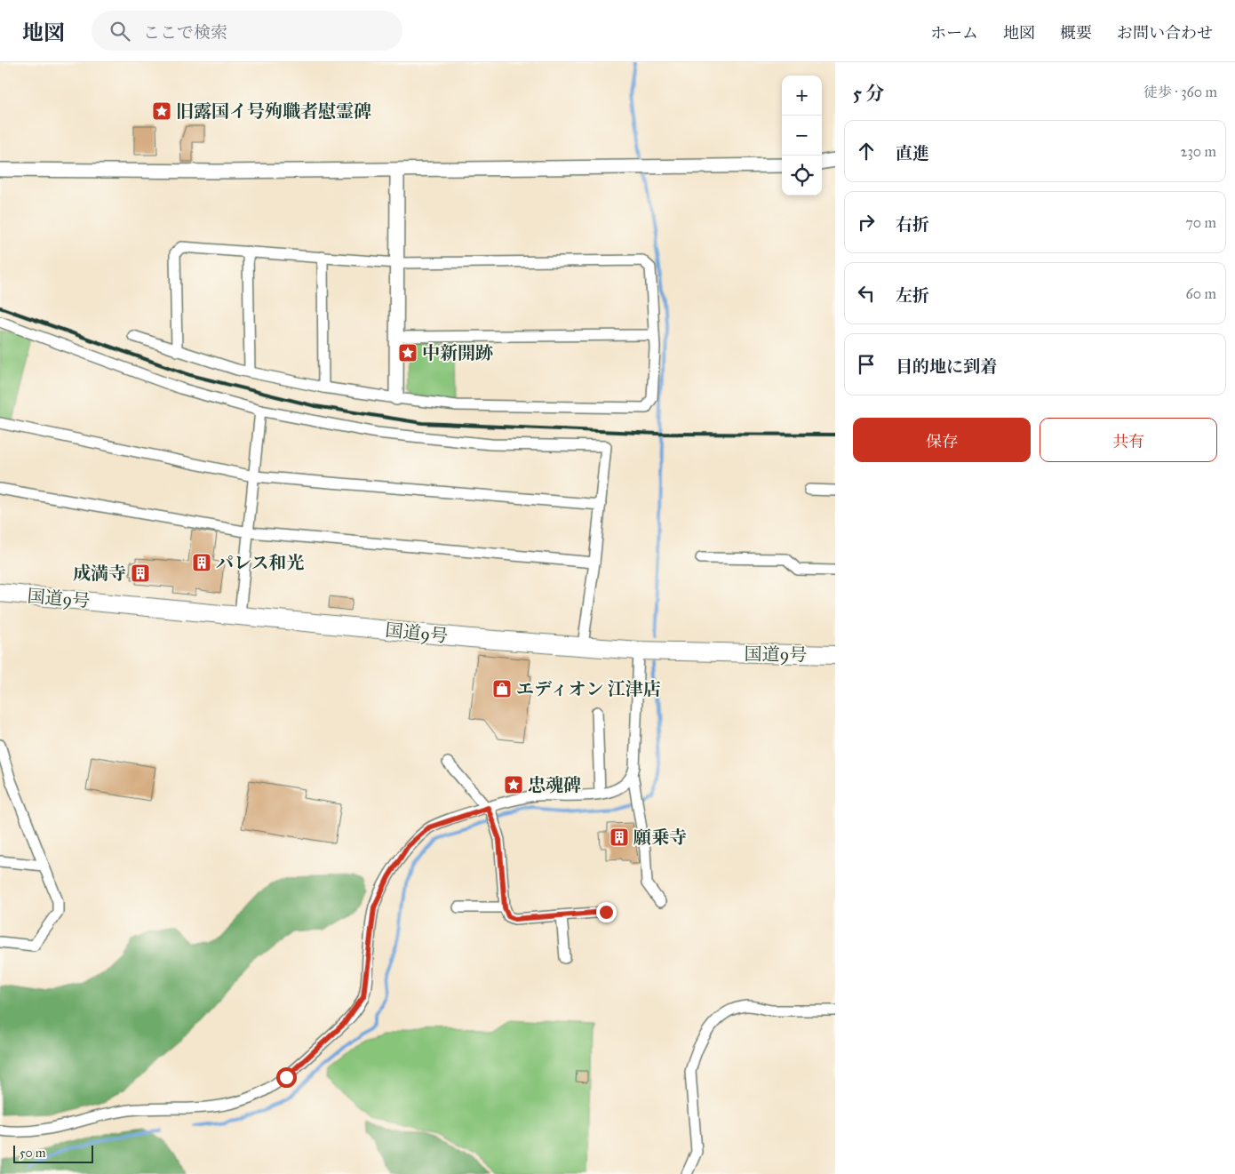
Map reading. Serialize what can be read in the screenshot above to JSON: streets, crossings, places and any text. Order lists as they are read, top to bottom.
{
  "streets": {
    "highway": ["国道9号"]
  },
  "places": {
    "place": ["旧露国イ号殉職者慰霊碑", "中新開跡", "忠魂碑"],
    "building": ["パレス和光", "成満寺", "願乗寺"],
    "shop": ["エディオン 江津店"]
  },
  "scale_bar": "50 m",
  "page": {
    "header": "地図",
    "search": "ここで検索",
    "nav": [
      "ホーム",
      "地図",
      "概要",
      "お問い合わせ"
    ],
    "heading": ["5 分", "徒歩 · 360 m"],
    "map_buttons": ["+", "−"],
    "list": [
      ["直進", "230 m"],
      ["右折", "70 m"],
      ["左折", "60 m"],
      "目的地に到着"
    ],
    "buttons": ["保存", "共有"],
    "scale": "50 m"
  }
}
